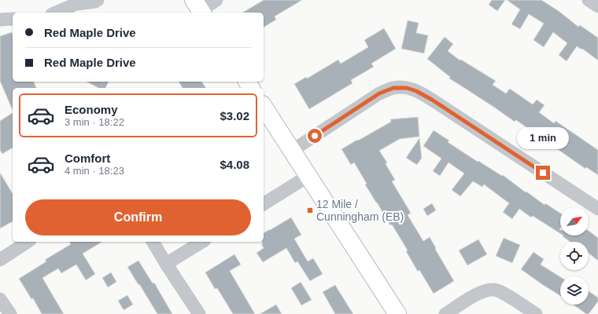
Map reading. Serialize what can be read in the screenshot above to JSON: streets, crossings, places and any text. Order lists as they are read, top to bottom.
{
  "places": {
    "transit": ["12 Mile / Cunningham (EB)"]
  },
  "north": "top right",
  "page": {
    "banner": ["Red Maple Drive", "Red Maple Drive"],
    "list": [
      {
        "name": "Economy",
        "note": "3 min · 18:22",
        "value": "$3.02"
      },
      {
        "name": "Comfort",
        "note": "4 min · 18:23",
        "value": "$4.08"
      }
    ],
    "bubble": "1 min",
    "buttons": "Confirm"
  }
}
